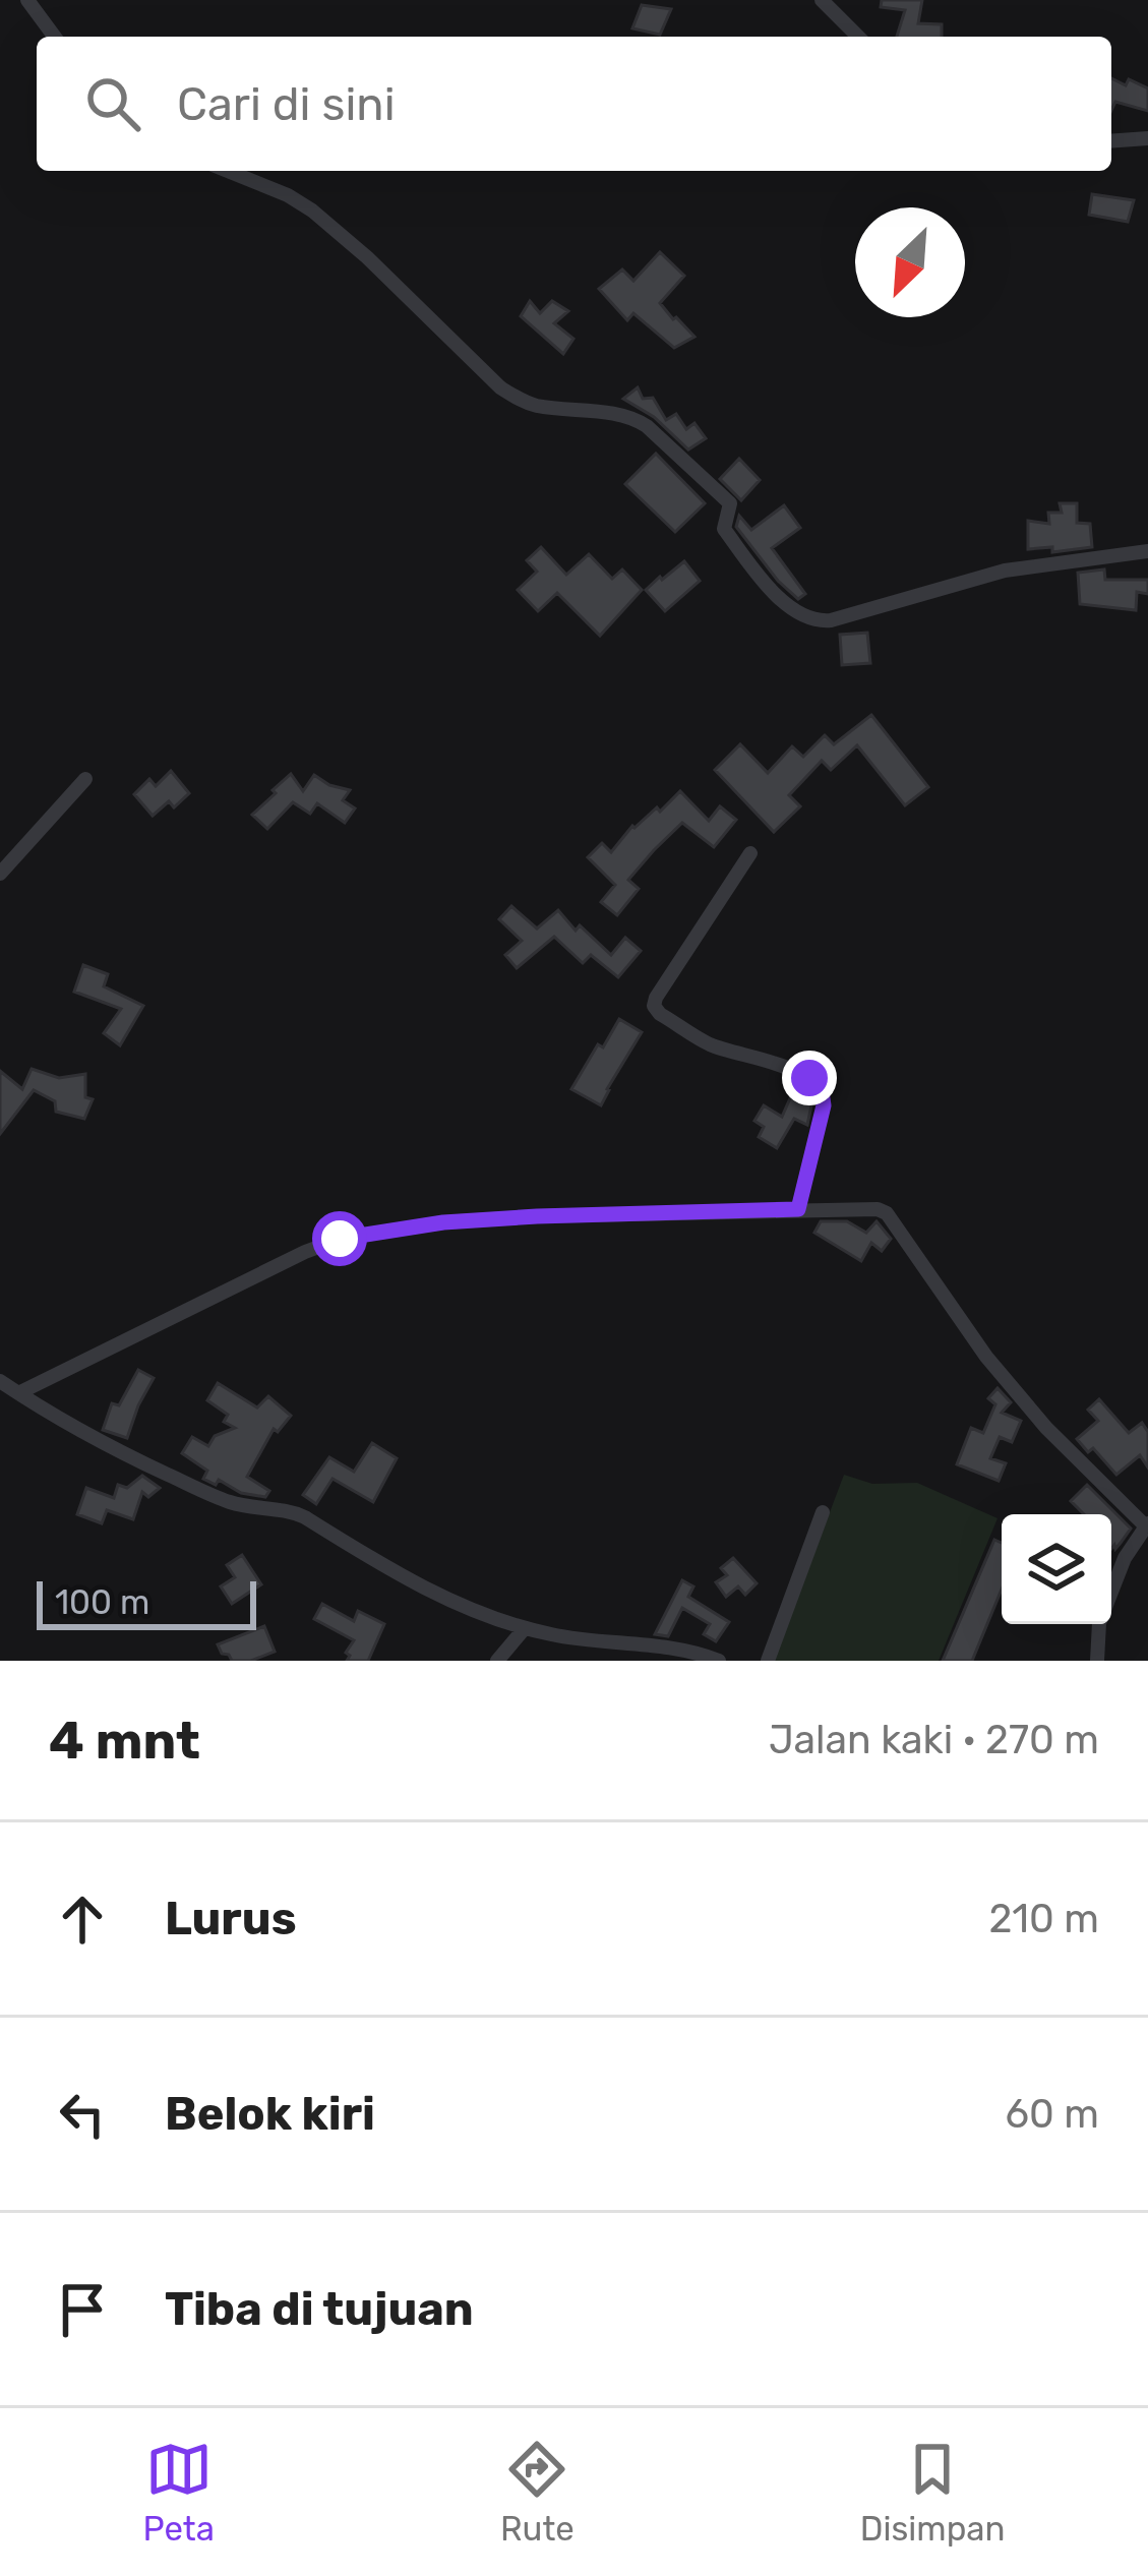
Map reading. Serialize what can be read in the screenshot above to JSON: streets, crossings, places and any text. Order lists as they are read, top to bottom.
{
  "scale_bar": "100 m",
  "north": "bottom left",
  "page": {
    "search": "Cari di sini",
    "scale": "100 m",
    "heading": ["4 mnt", "Jalan kaki · 270 m"],
    "list": [
      ["Lurus", "210 m"],
      ["Belok kiri", "60 m"],
      "Tiba di tujuan"
    ],
    "nav": ["Peta", "Rute", "Disimpan"]
  }
}
